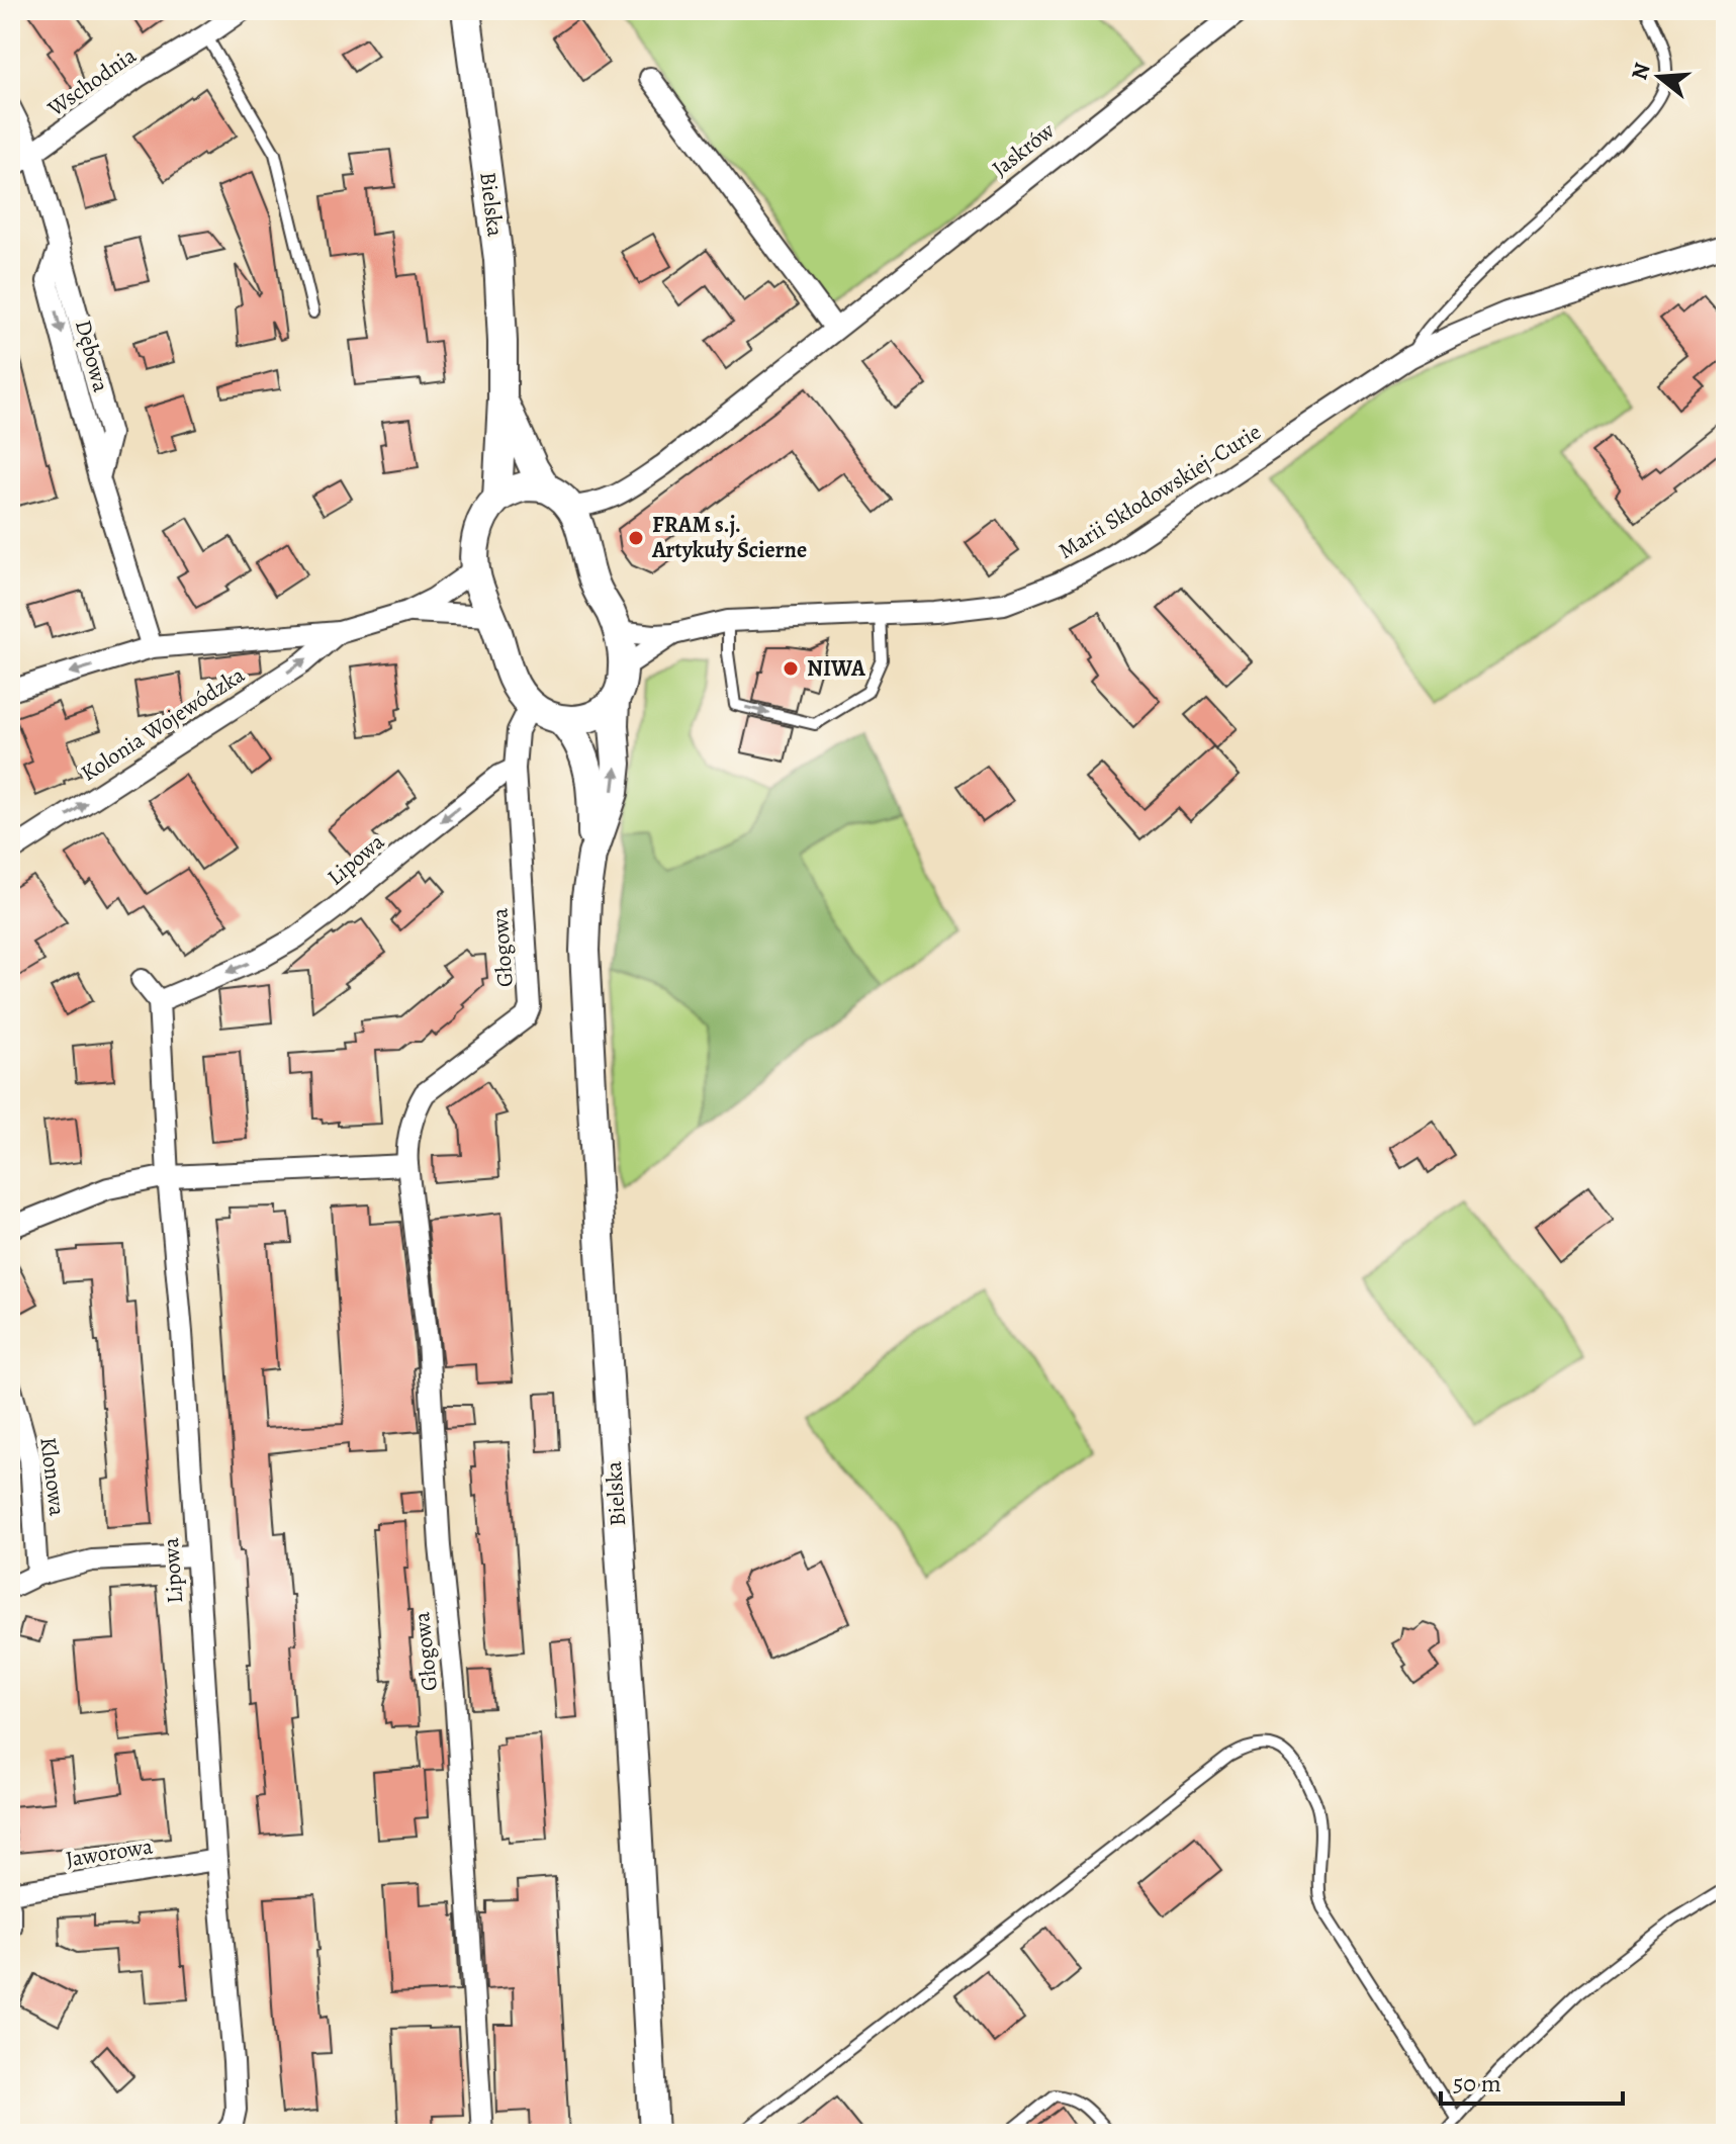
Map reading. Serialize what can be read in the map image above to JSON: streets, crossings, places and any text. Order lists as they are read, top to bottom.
{
  "streets": {
    "main road": ["Bielska"],
    "street": [
      "Wschodnia",
      "Jaskrów",
      "Dębowa",
      "Marii Skłodowskiej-Curie",
      "Kolonia Wojewódzka",
      "Lipowa",
      "Głogowa",
      "Klonowa",
      "Jaworowa"
    ]
  },
  "crossings": [
    ["Wschodnia", "Dębowa"],
    ["Bielska", "Marii Skłodowskiej-Curie"],
    ["Lipowa", "Głogowa"],
    ["Lipowa", "Jaworowa"]
  ],
  "places": ["FRAM s.j. Artykuły Ścierne", "NIWA"],
  "scale_bar": "50 m",
  "north": "left"
}
